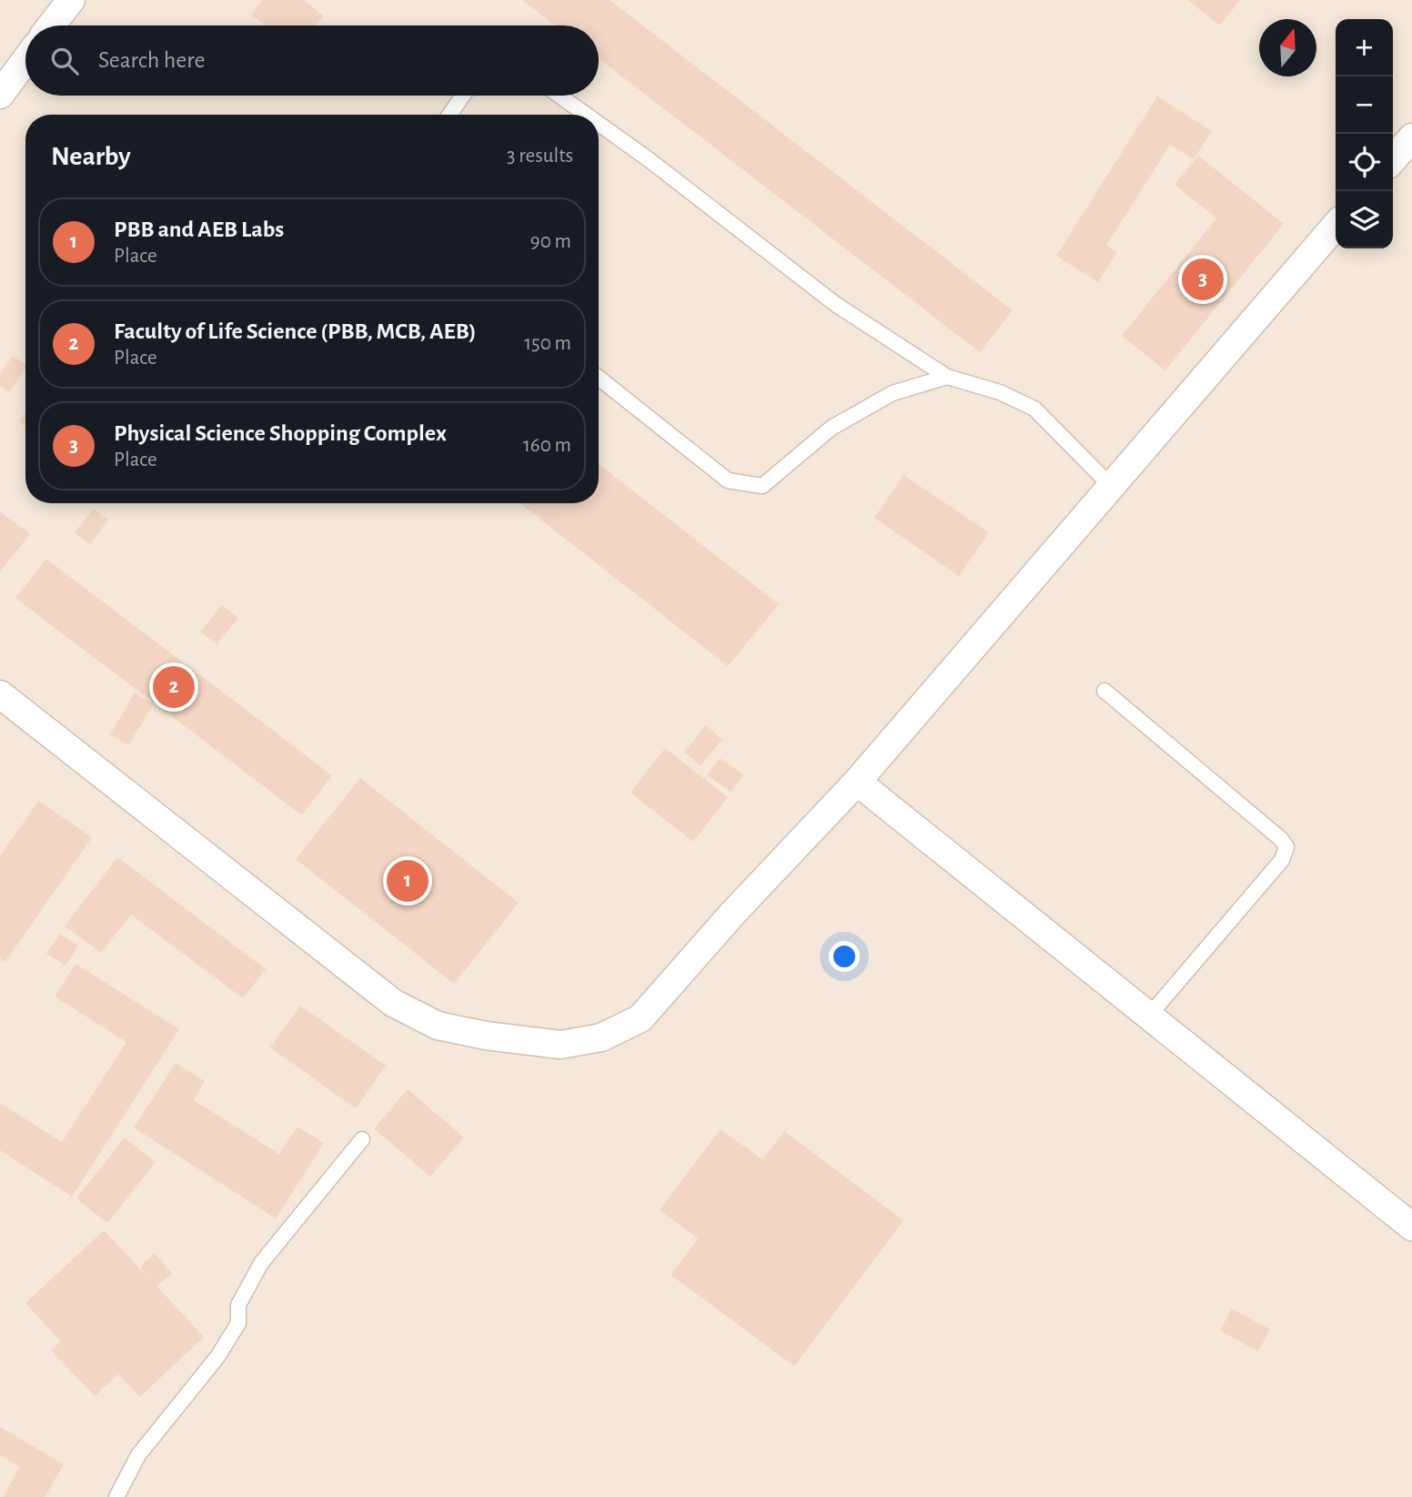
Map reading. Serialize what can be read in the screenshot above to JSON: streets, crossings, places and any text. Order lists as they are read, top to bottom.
{
  "north": "top",
  "page": {
    "map_buttons": ["+", "−"],
    "search": "Search here",
    "heading": ["Nearby", "3 results"],
    "list": [
      {
        "mark": "1",
        "name": "PBB and AEB Labs",
        "note": "Place",
        "value": "90 m"
      },
      {
        "mark": "2",
        "name": "Faculty of Life Science (PBB, MCB, AEB)",
        "note": "Place",
        "value": "150 m"
      },
      {
        "mark": "3",
        "name": "Physical Science Shopping Complex",
        "note": "Place",
        "value": "160 m"
      }
    ],
    "pins": ["3", "2", "1"]
  }
}
